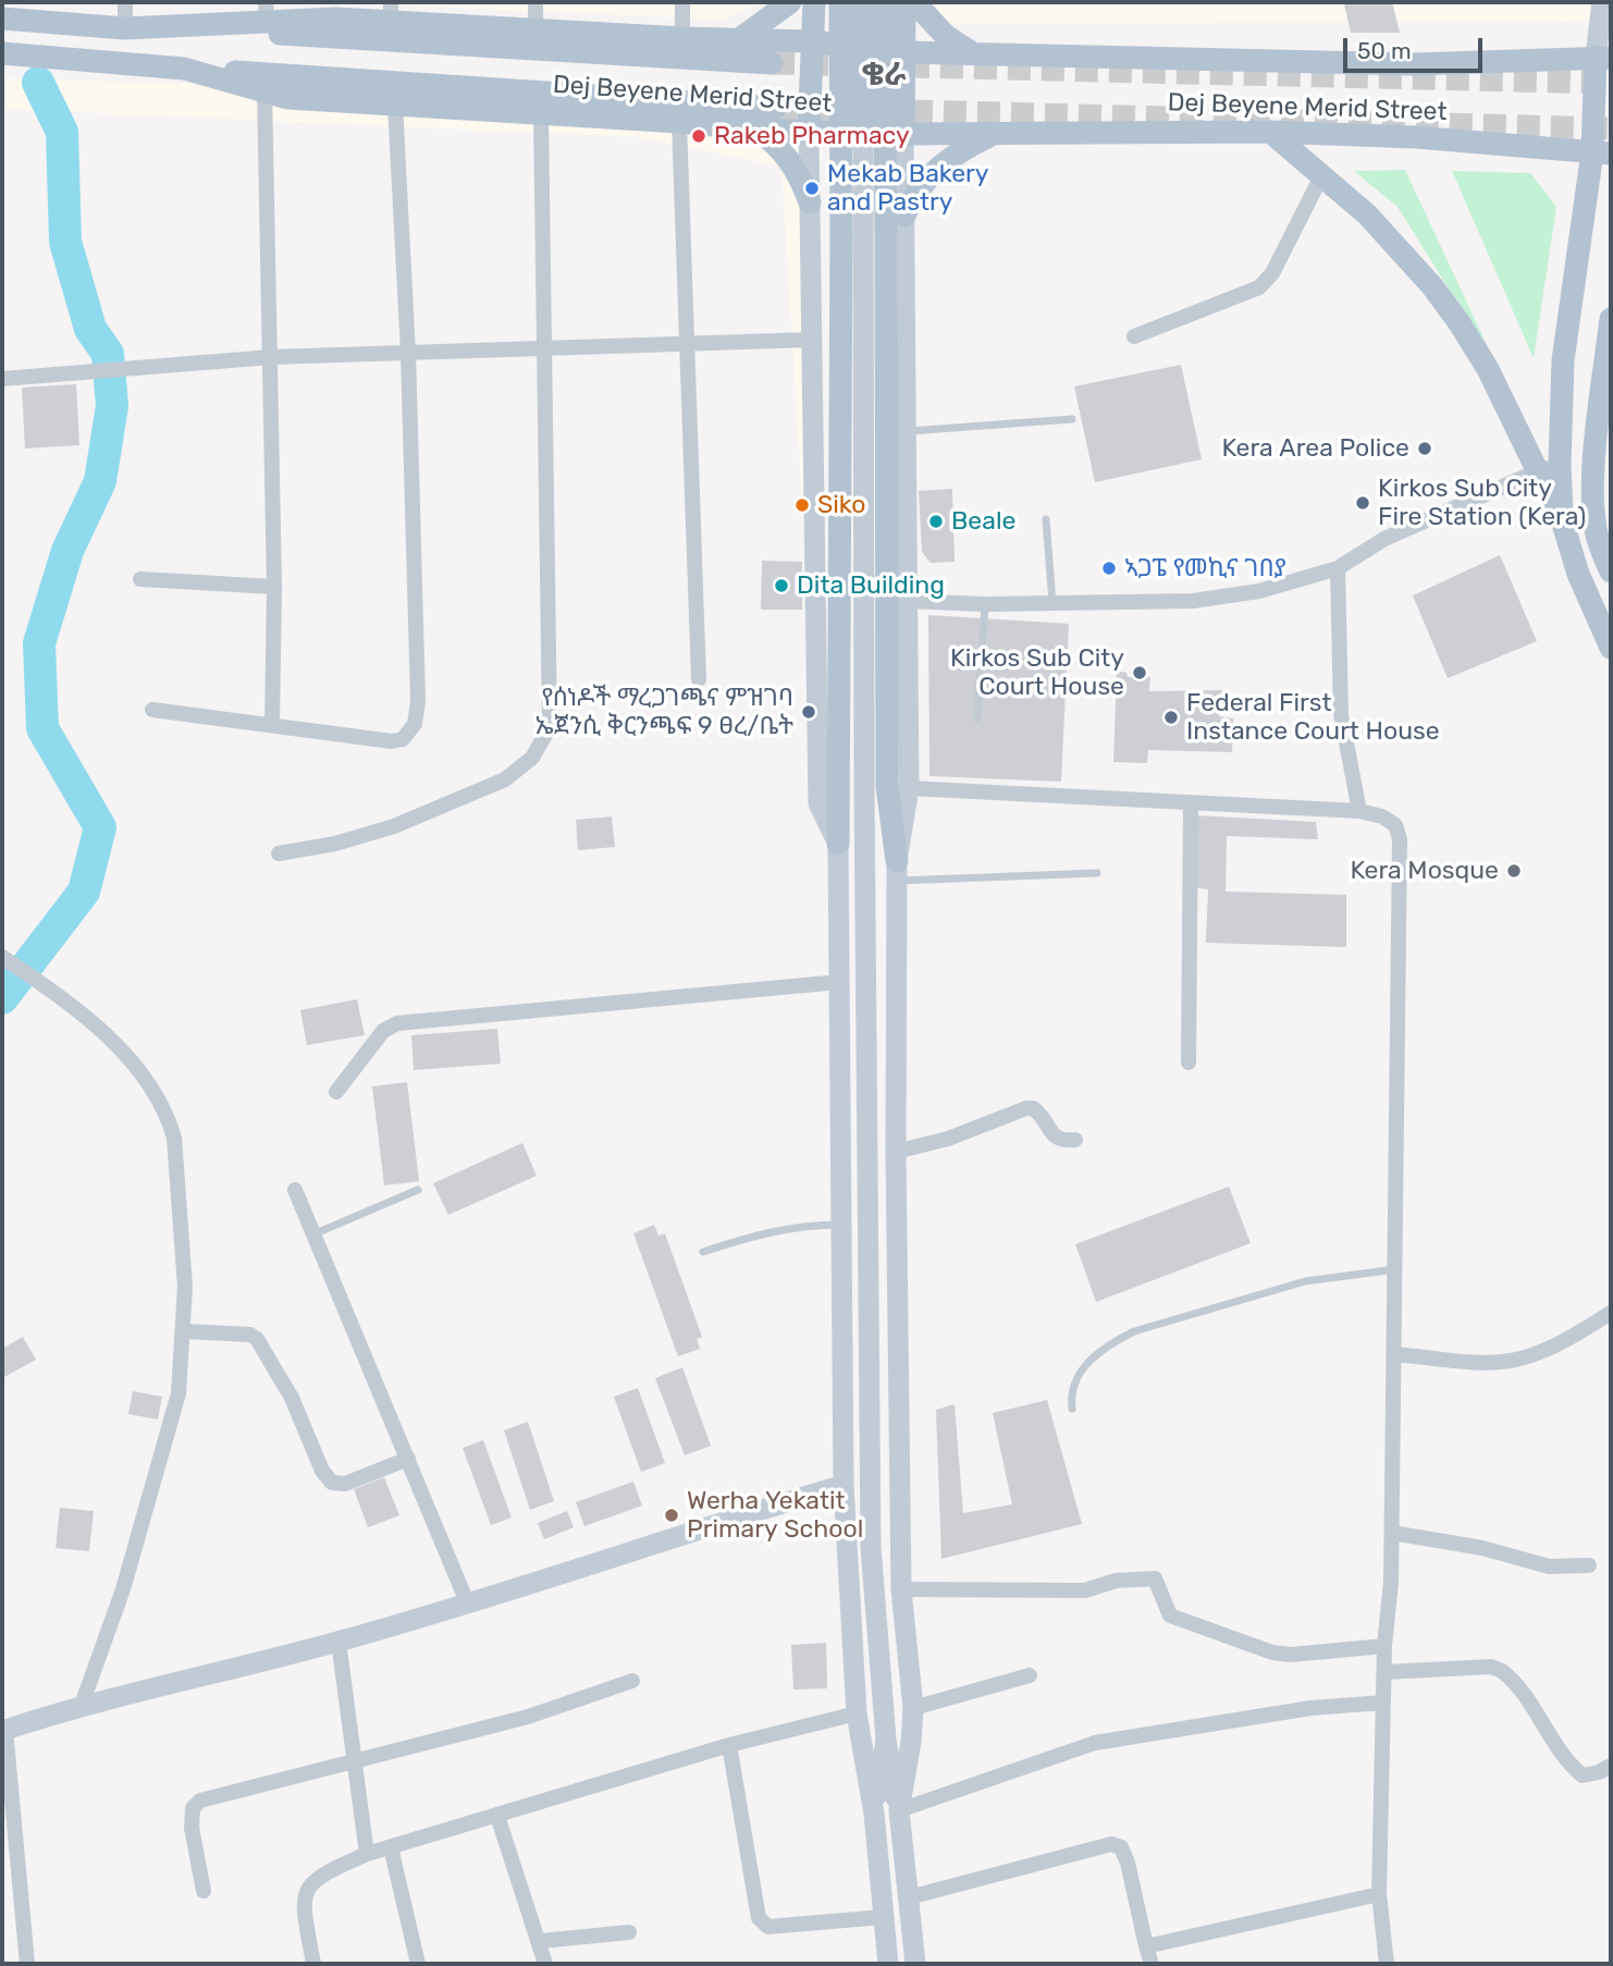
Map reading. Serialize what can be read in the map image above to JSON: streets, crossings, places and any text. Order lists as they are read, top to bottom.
{
  "streets": {
    "main road": ["Dej Beyene Merid Street"]
  },
  "districts": ["ቄራ"],
  "places": [
    "Rakeb Pharmacy",
    "Mekab Bakery and Pastry",
    "Kera Area Police",
    "Kirkos Sub City Fire Station (Kera)",
    "Siko",
    "Beale",
    "ኣጋፔ የመኪና ገበያ",
    "Dita Building",
    "Kirkos Sub City Court House",
    "የሰነዶች ማረጋገጫና ምዝገባ ኤጀንሲ ቅርንጫፍ 9 ፀረ/ቤት",
    "Federal First Instance Court House",
    "Kera Mosque",
    "Werha Yekatit Primary School"
  ],
  "scale_bar": "50 m"
}
